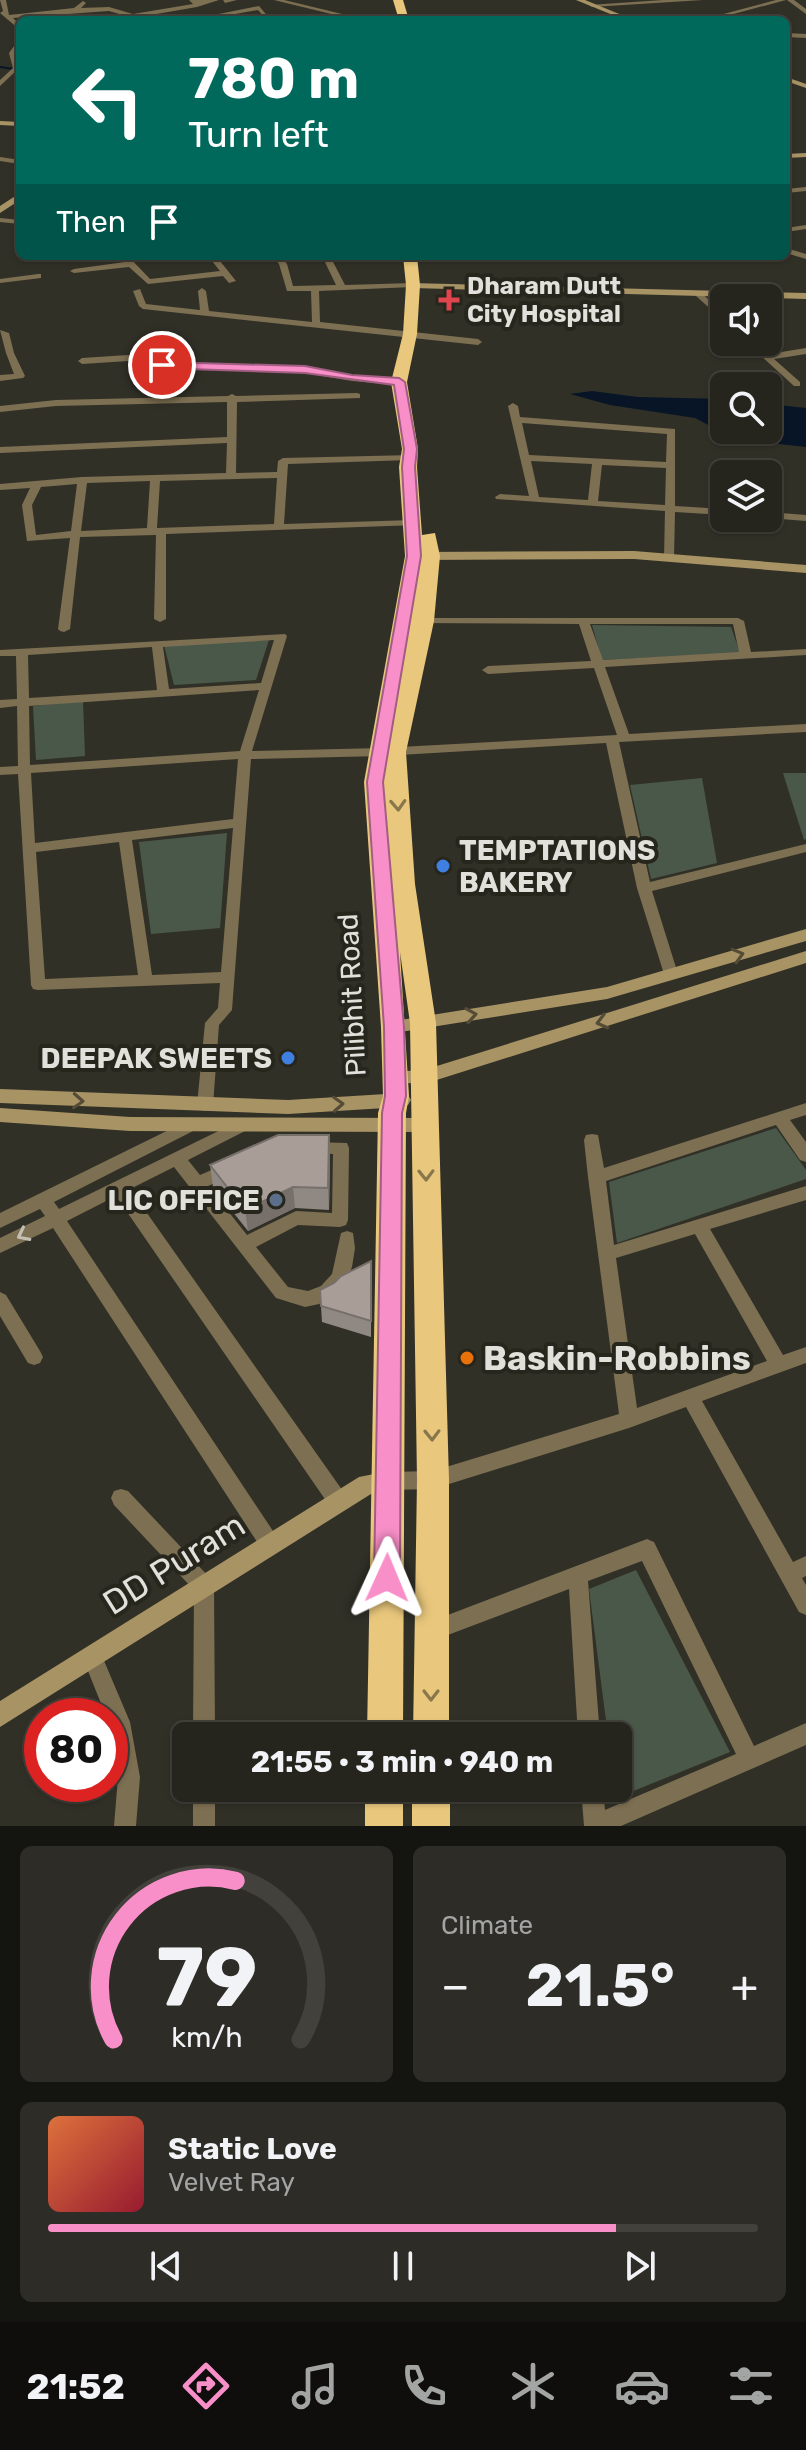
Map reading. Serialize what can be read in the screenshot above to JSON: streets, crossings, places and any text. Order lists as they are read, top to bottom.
{
  "streets": {
    "highway": ["Pilibhit Road"],
    "street": ["DD Puram"]
  },
  "crossings": [
    ["Pilibhit Road", "DD Puram"]
  ],
  "places": {
    "health": ["Dharam Dutt City Hospital"],
    "other": [
      "TEMPTATIONS BAKERY",
      "DEEPAK SWEETS",
      "LIC OFFICE",
      "Baskin-Robbins"
    ]
  },
  "page": {
    "turn": ["780 m", "Turn left"],
    "then": "Then",
    "limit": "80",
    "trip": "21:55 · 3 min · 940 m",
    "tile": "Climate",
    "heat": ["−", "21.5°", "+"],
    "song": ["Static Love", "Velvet Ray"],
    "tabs": "21:52",
    "gauge": ["79", "km/h"]
  }
}
